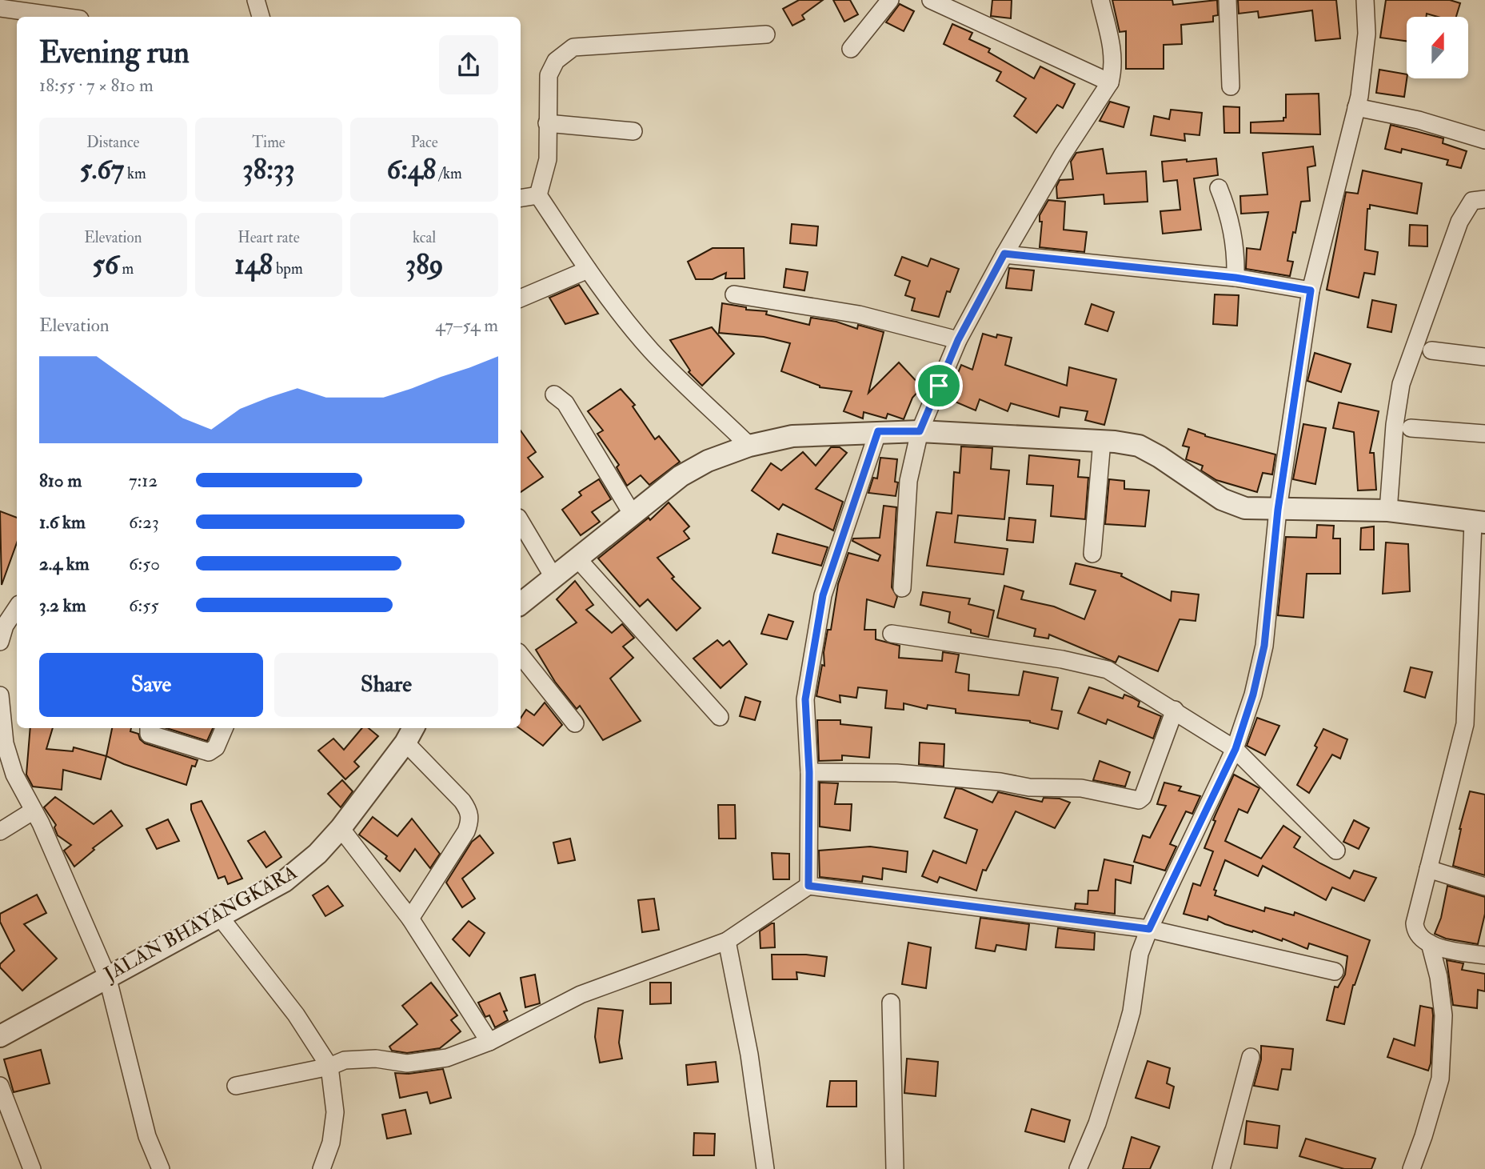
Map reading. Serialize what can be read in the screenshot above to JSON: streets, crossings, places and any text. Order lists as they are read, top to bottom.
{
  "streets": {
    "street": ["JALAN BHAYANGKARA"]
  },
  "north": "top",
  "page": {
    "heading": ["Evening run", "18:55 · 7 × 810 m"],
    "stats": [
      ["Distance", "5.67 km"],
      ["Time", "38:33"],
      ["Pace", "6:48 /km"],
      ["Elevation", "56 m"],
      ["Heart rate", "148 bpm"],
      ["kcal", "389"]
    ],
    "chart": ["Elevation", "47–54 m"],
    "list": [
      {
        "name": "810 m",
        "note": "7:12"
      },
      {
        "name": "1.6 km",
        "note": "6:23"
      },
      {
        "name": "2.4 km",
        "note": "6:50"
      },
      {
        "name": "3.2 km",
        "note": "6:55"
      }
    ],
    "buttons": ["Save", "Share"]
  }
}
